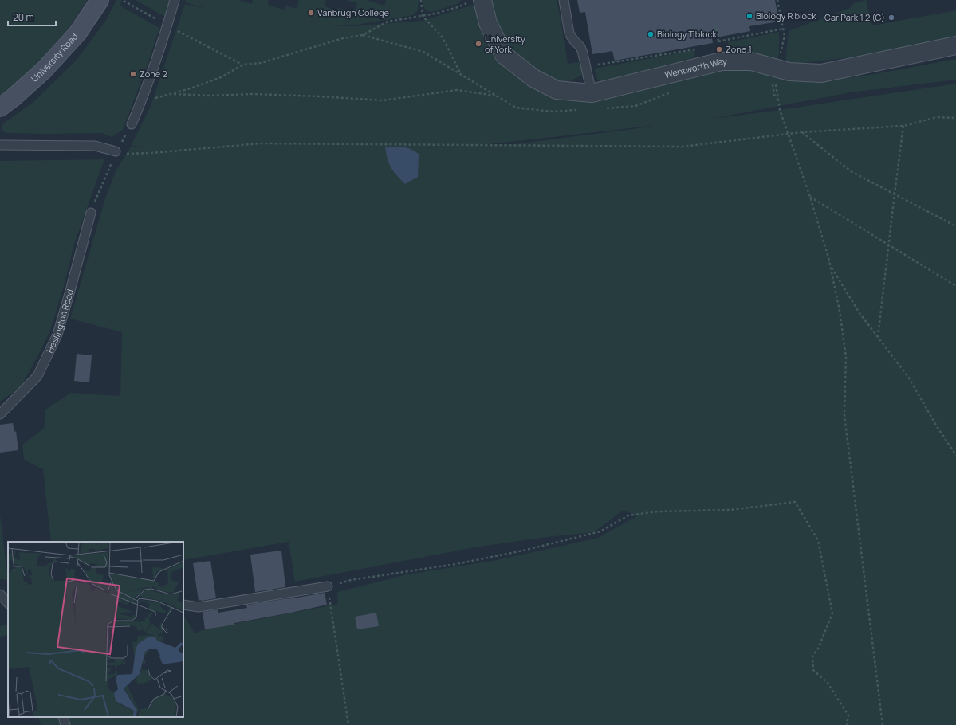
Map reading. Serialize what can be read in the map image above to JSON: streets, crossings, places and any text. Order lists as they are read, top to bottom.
{
  "streets": {
    "street": ["University Road", "Wentworth Way"],
    "lane": ["Heslington Road"]
  },
  "places": [
    "Vanbrugh College",
    "Biology R block",
    "Car Park 1.2 (G)",
    "Biology T block",
    "University of York",
    "Zone 1",
    "Zone 2"
  ],
  "scale_bar": "20 m"
}
